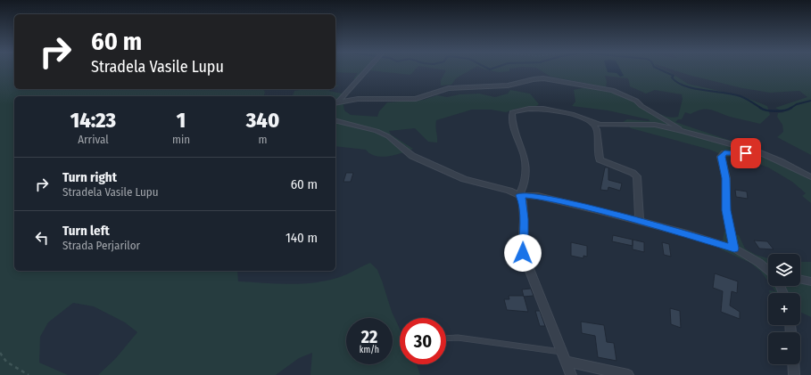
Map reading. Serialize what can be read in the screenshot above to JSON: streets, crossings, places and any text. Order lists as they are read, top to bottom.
{
  "page": {
    "turn": ["60 m", "Stradela Vasile Lupu"],
    "eta": [
      "14:23",
      "Arrival",
      "1",
      "min",
      "340",
      "m"
    ],
    "list": [
      {
        "name": "Turn right",
        "note": "Stradela Vasile Lupu",
        "value": "60 m"
      },
      {
        "name": "Turn left",
        "note": "Strada Perjarilor",
        "value": "140 m"
      }
    ],
    "map_buttons": ["+", "−"],
    "speed": "22 km/h",
    "limit": "30"
  }
}
